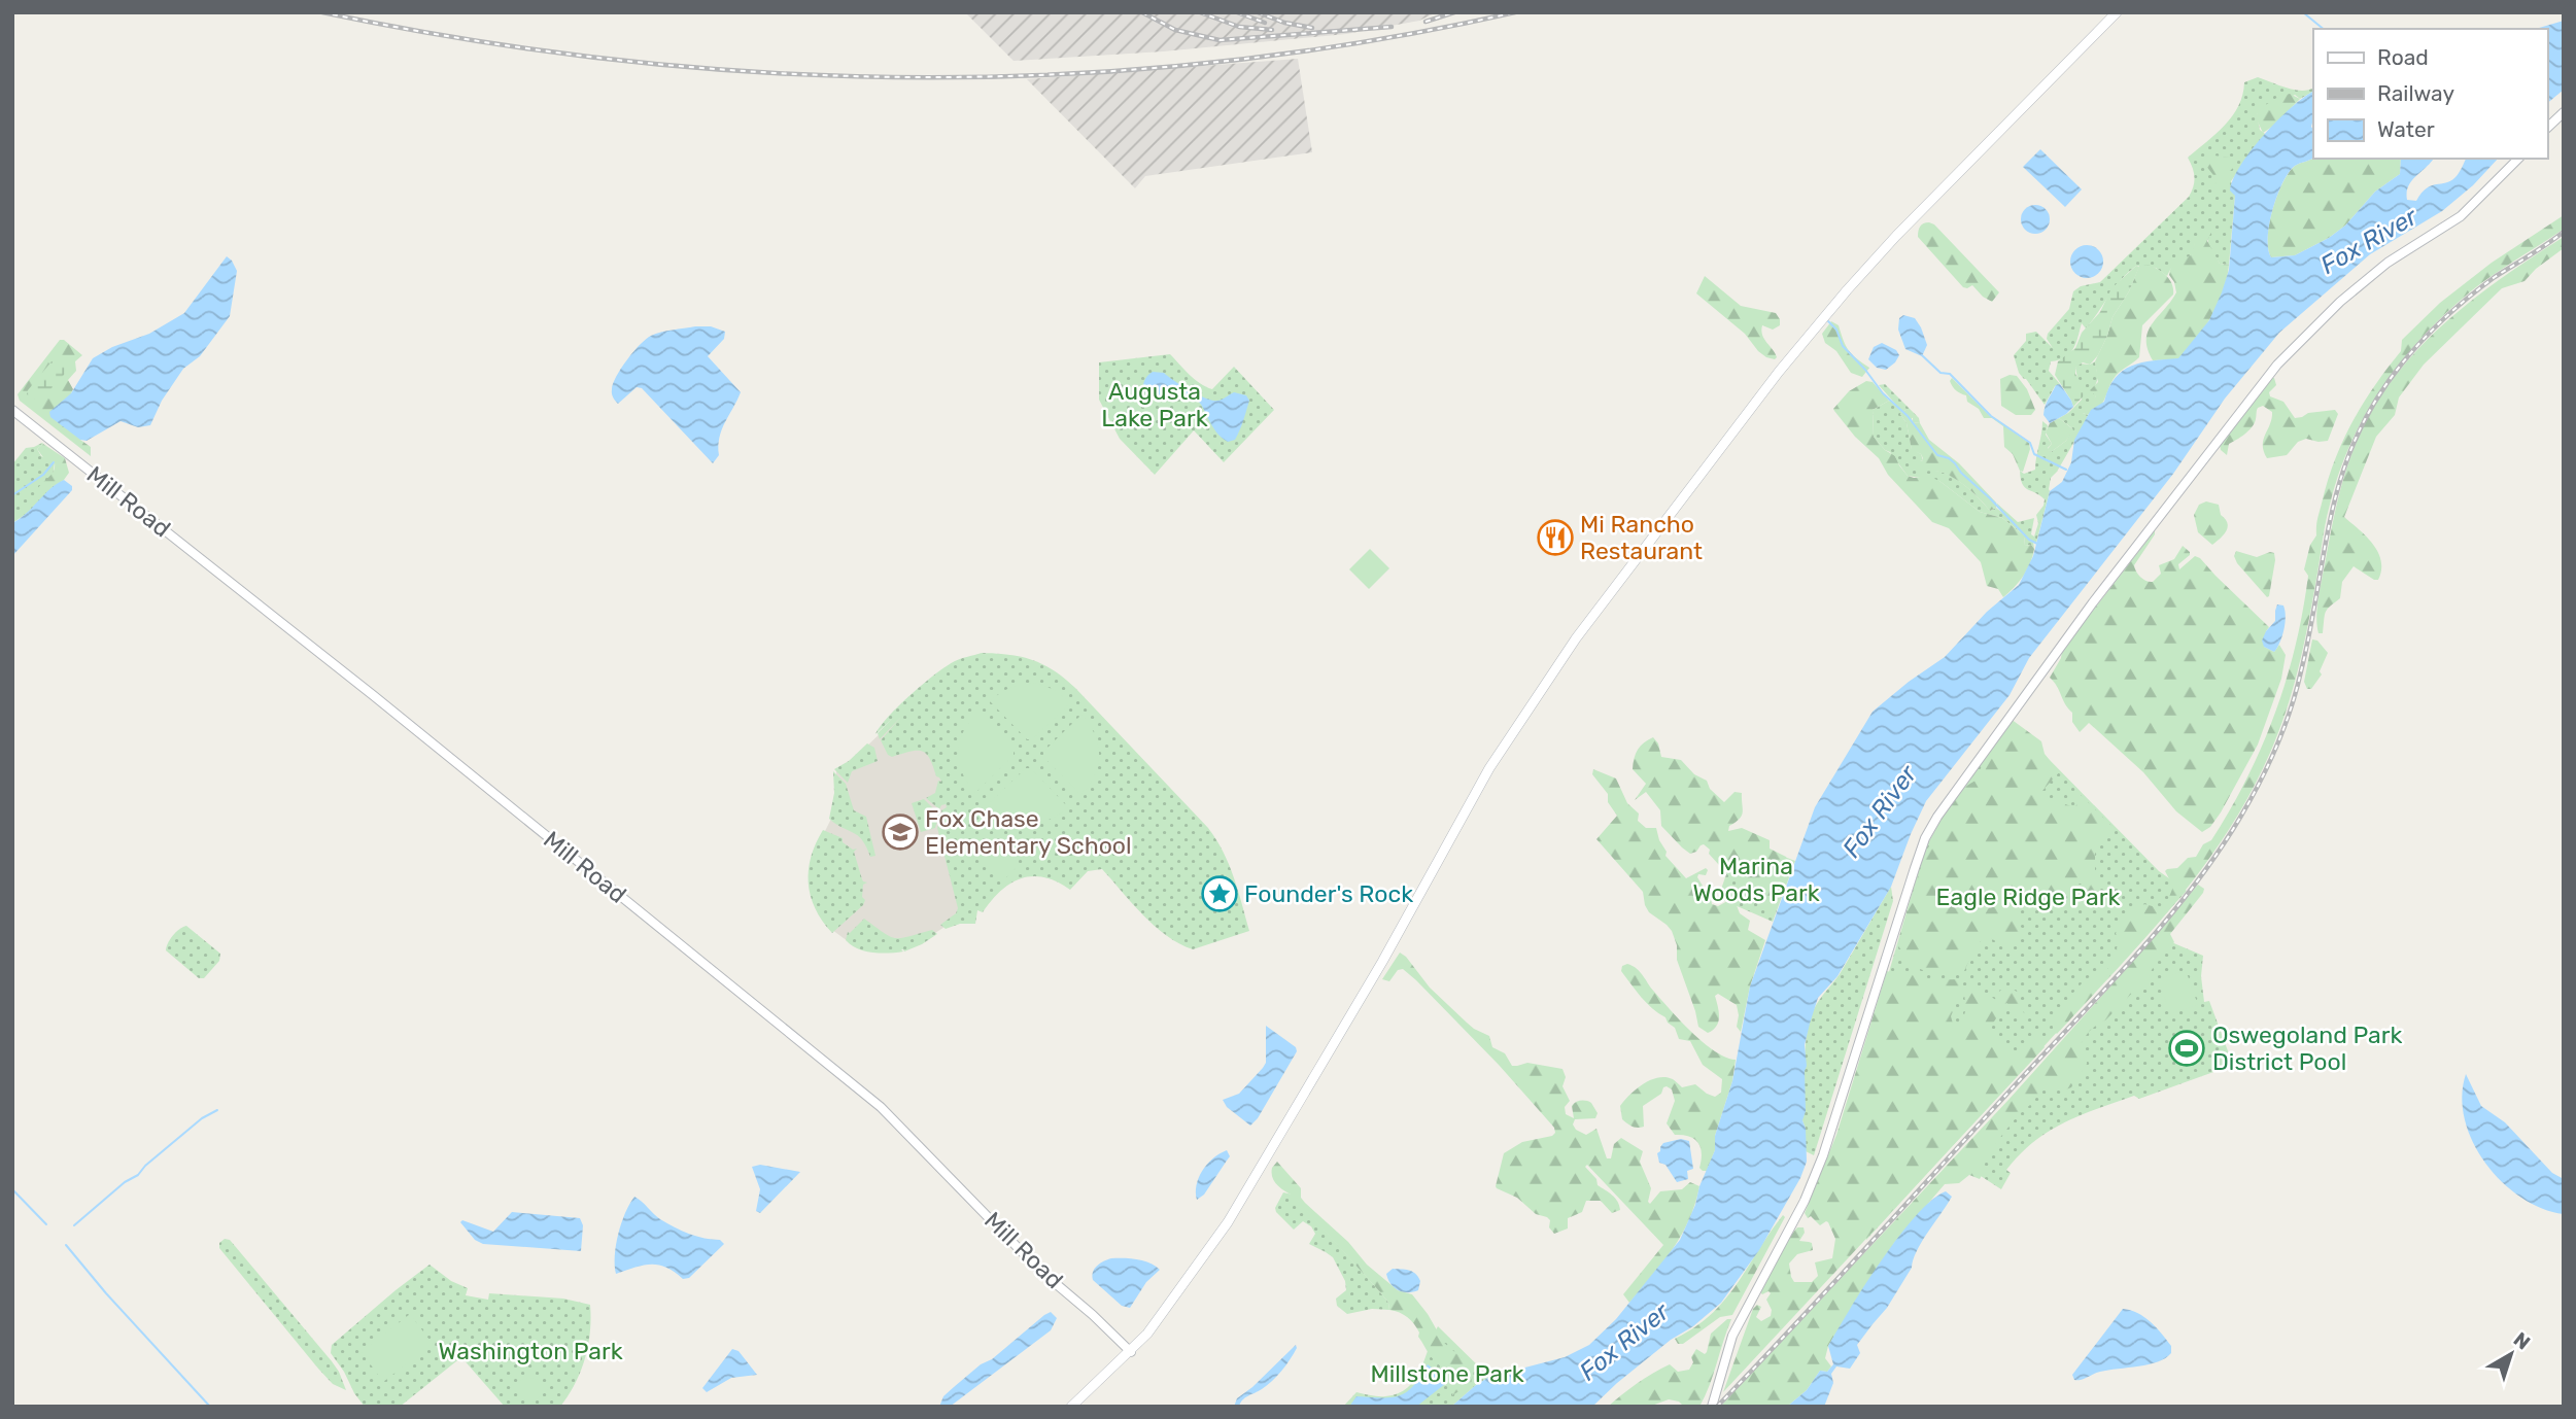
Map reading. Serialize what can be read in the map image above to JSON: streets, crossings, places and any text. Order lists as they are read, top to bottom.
{
  "streets": {
    "street": ["Mill Road"]
  },
  "water": ["Fox River"],
  "parks": [
    "Augusta Lake Park",
    "Marina Woods Park",
    "Eagle Ridge Park",
    "Washington Park",
    "Millstone Park"
  ],
  "places": {
    "restaurant": ["Mi Rancho Restaurant"],
    "school or university": ["Fox Chase Elementary School"],
    "place": ["Founder's Rock"],
    "sports": ["Oswegoland Park District Pool"]
  },
  "legend": ["Road", "Railway", "Water"],
  "north": "top right"
}
